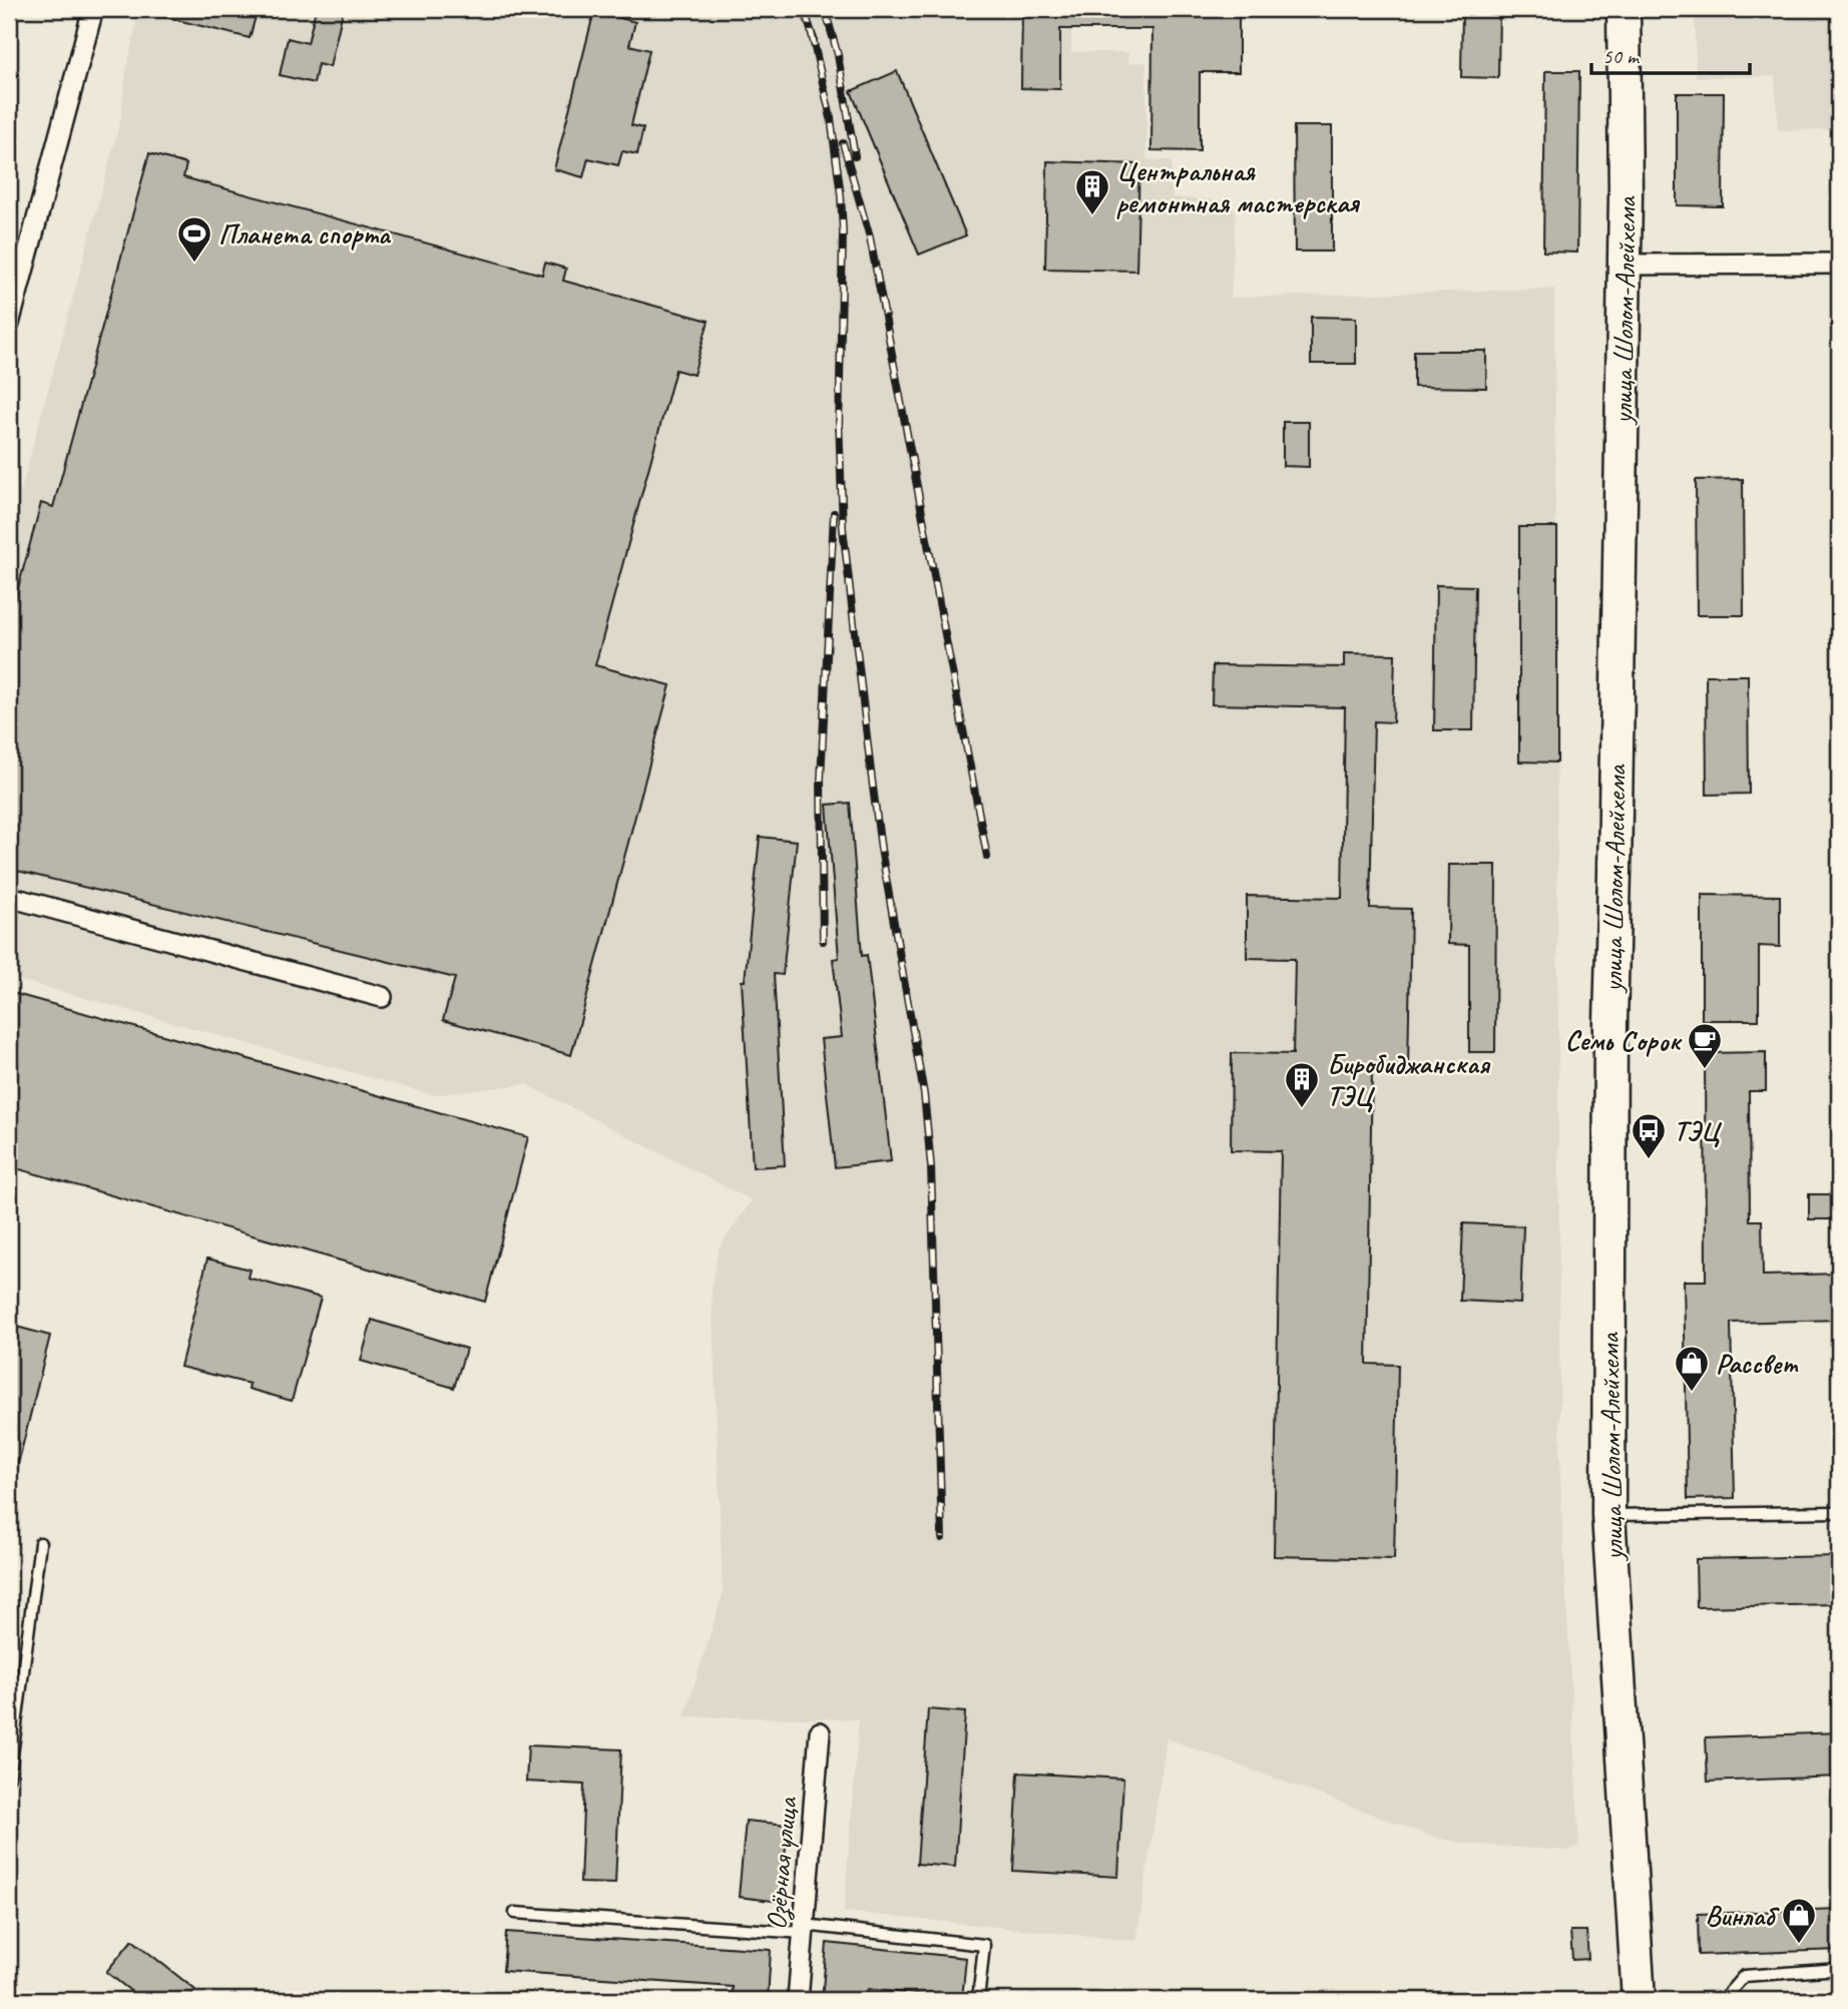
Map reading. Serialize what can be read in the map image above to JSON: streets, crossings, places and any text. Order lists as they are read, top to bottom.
{
  "streets": {
    "main road": ["улица Шолом-Алейхема"],
    "street": ["Озёрная улица"]
  },
  "places": {
    "building": ["Центральная ремонтная мастерская", "Биробиджанская ТЭЦ"],
    "sports": ["Планета спорта"],
    "cafe": ["Семь Сорок"],
    "bus stop": ["ТЭЦ"],
    "shop": ["Рассвет", "Винлаб"]
  },
  "scale_bar": "50 m"
}
